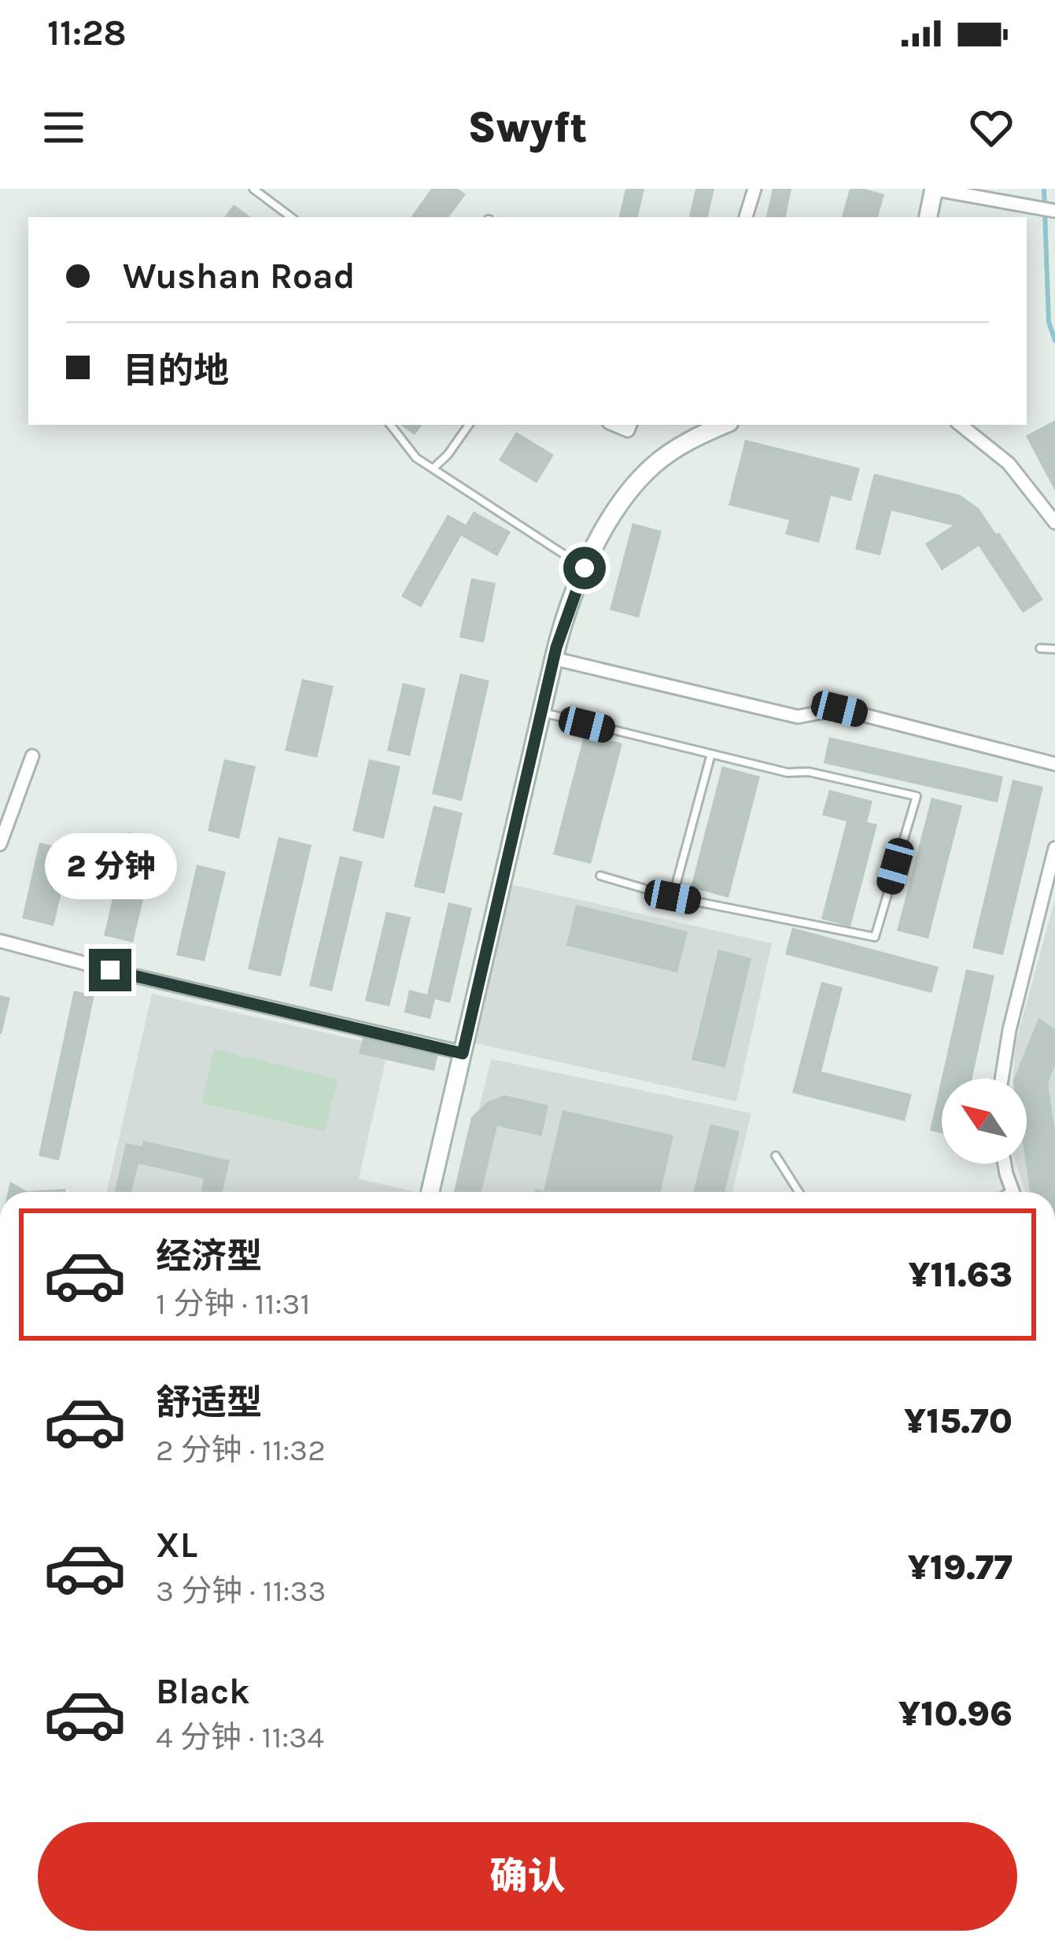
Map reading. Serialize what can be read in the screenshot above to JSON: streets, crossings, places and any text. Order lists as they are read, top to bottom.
{
  "north": "top left",
  "page": {
    "status": "11:28",
    "header": "Swyft",
    "banner": ["Wushan Road", "目的地"],
    "bubble": "2 分钟",
    "list": [
      {
        "name": "经济型",
        "note": "1 分钟 · 11:31",
        "value": "¥11.63"
      },
      {
        "name": "舒适型",
        "note": "2 分钟 · 11:32",
        "value": "¥15.70"
      },
      {
        "name": "XL",
        "note": "3 分钟 · 11:33",
        "value": "¥19.77"
      },
      {
        "name": "Black",
        "note": "4 分钟 · 11:34",
        "value": "¥10.96"
      }
    ],
    "buttons": "确认"
  }
}
